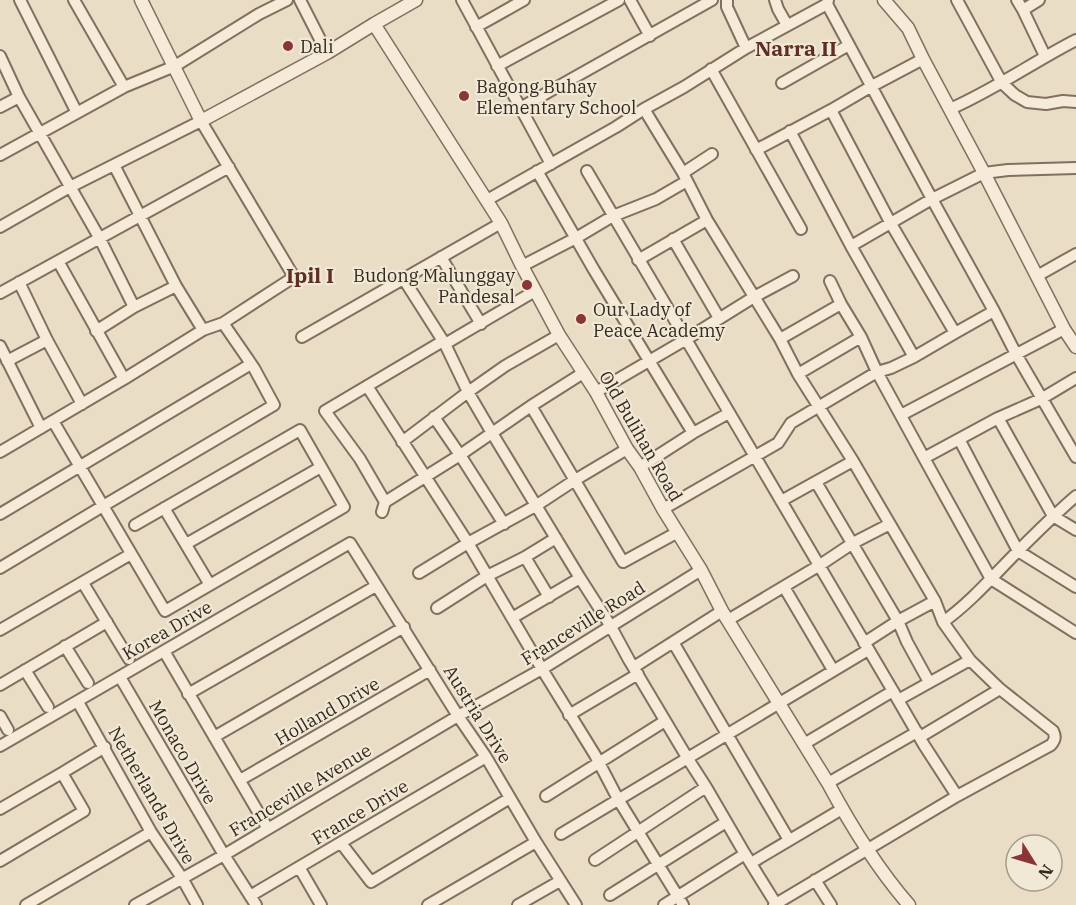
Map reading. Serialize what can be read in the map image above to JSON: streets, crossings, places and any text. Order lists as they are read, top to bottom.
{
  "streets": {
    "street": [
      "Old Bulihan Road",
      "Franceville Road",
      "Korea Drive",
      "Holland Drive",
      "Austria Drive",
      "Monaco Drive",
      "Franceville Avenue",
      "Netherlands Drive",
      "France Drive"
    ]
  },
  "crossings": [
    ["Old Bulihan Road", "Franceville Road"],
    ["Franceville Road", "Franceville Avenue"],
    ["Korea Drive", "Austria Drive"],
    ["Korea Drive", "Monaco Drive"],
    ["Korea Drive", "Netherlands Drive"],
    ["Holland Drive", "Austria Drive"],
    ["Austria Drive", "Franceville Avenue"],
    ["Austria Drive", "France Drive"],
    ["Monaco Drive", "Franceville Avenue"],
    ["Monaco Drive", "France Drive"],
    ["Franceville Avenue", "Netherlands Drive"]
  ],
  "districts": ["Narra II", "Ipil I"],
  "places": [
    "Dali",
    "Bagong Buhay Elementary School",
    "Budong Malunggay Pandesal",
    "Our Lady of Peace Academy"
  ],
  "north": "bottom right"
}
